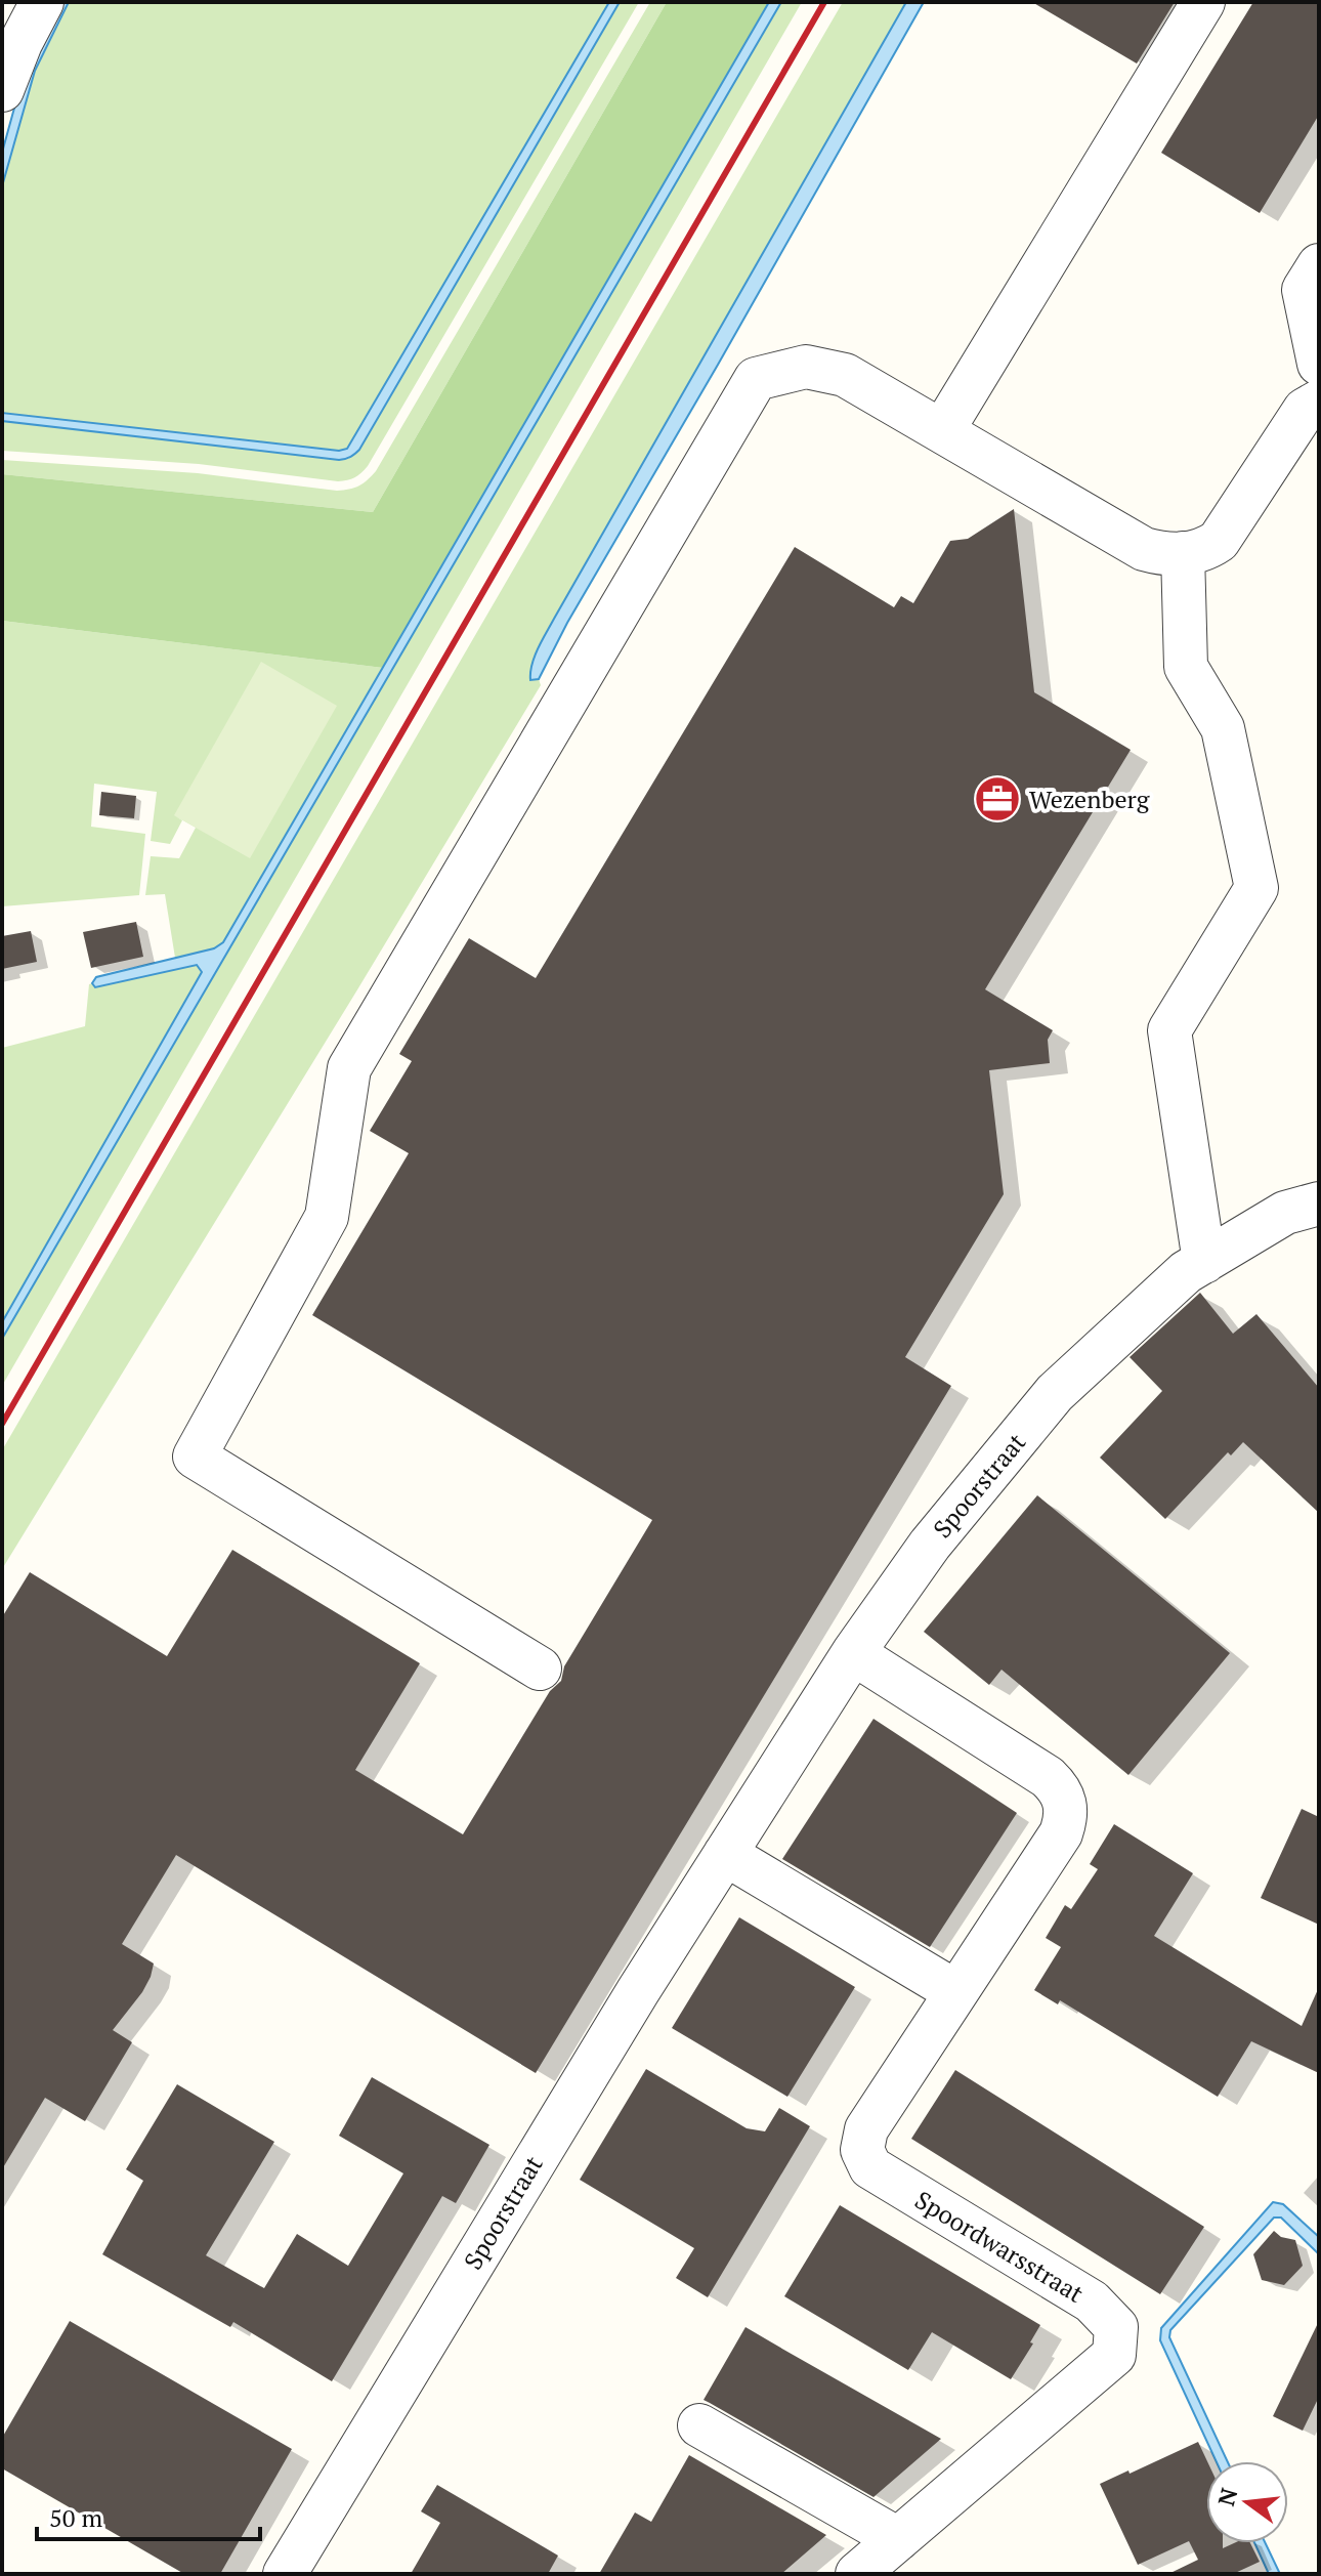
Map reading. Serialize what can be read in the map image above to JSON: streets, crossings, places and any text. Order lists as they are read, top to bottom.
{
  "streets": {
    "street": ["Spoorstraat", "Spoordwarsstraat"]
  },
  "crossings": [
    ["Spoorstraat", "Spoordwarsstraat"]
  ],
  "places": {
    "office": ["Wezenberg"]
  },
  "scale_bar": "50 m",
  "north": "left"
}
